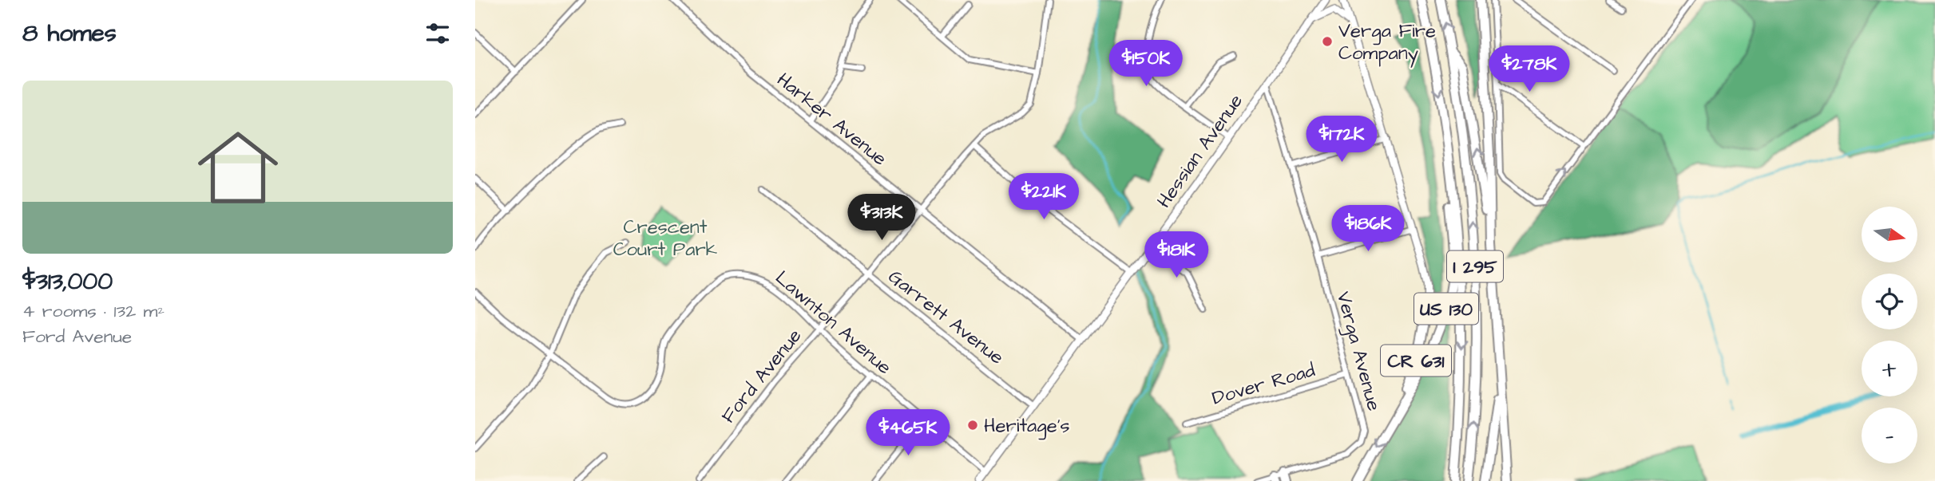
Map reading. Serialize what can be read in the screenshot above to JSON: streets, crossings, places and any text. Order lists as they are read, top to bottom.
{
  "streets": {
    "highway": ["I 295", "US 130", "CR 631"],
    "main road": ["Hessian Avenue"],
    "street": [
      "Harker Avenue",
      "Garrett Avenue",
      "Lawnton Avenue",
      "Verga Avenue",
      "Ford Avenue",
      "Dover Road"
    ]
  },
  "crossings": [
    ["Harker Avenue", "Hessian Avenue"],
    ["Harker Avenue", "Ford Avenue"],
    ["Hessian Avenue", "Garrett Avenue"],
    ["Hessian Avenue", "Lawnton Avenue"],
    ["Hessian Avenue", "Verga Avenue"],
    ["I 295", "US 130"],
    ["US 130", "CR 631"],
    ["Garrett Avenue", "Ford Avenue"],
    ["Lawnton Avenue", "Ford Avenue"],
    ["Verga Avenue", "Dover Road"]
  ],
  "parks": ["Crescent Court Park"],
  "places": ["Verga Fire Company", "Heritage's"],
  "north": "right",
  "page": {
    "heading": "8 homes",
    "price": [
      "$150K",
      "$278K",
      "$172K",
      "$221K",
      "$313K",
      "$186K",
      "$181K",
      "$465K"
    ],
    "list": [
      {
        "name": "$313,000",
        "note": "4 rooms · 132 m² · Ford Avenue"
      }
    ],
    "map_buttons": ["+", "−"]
  }
}
